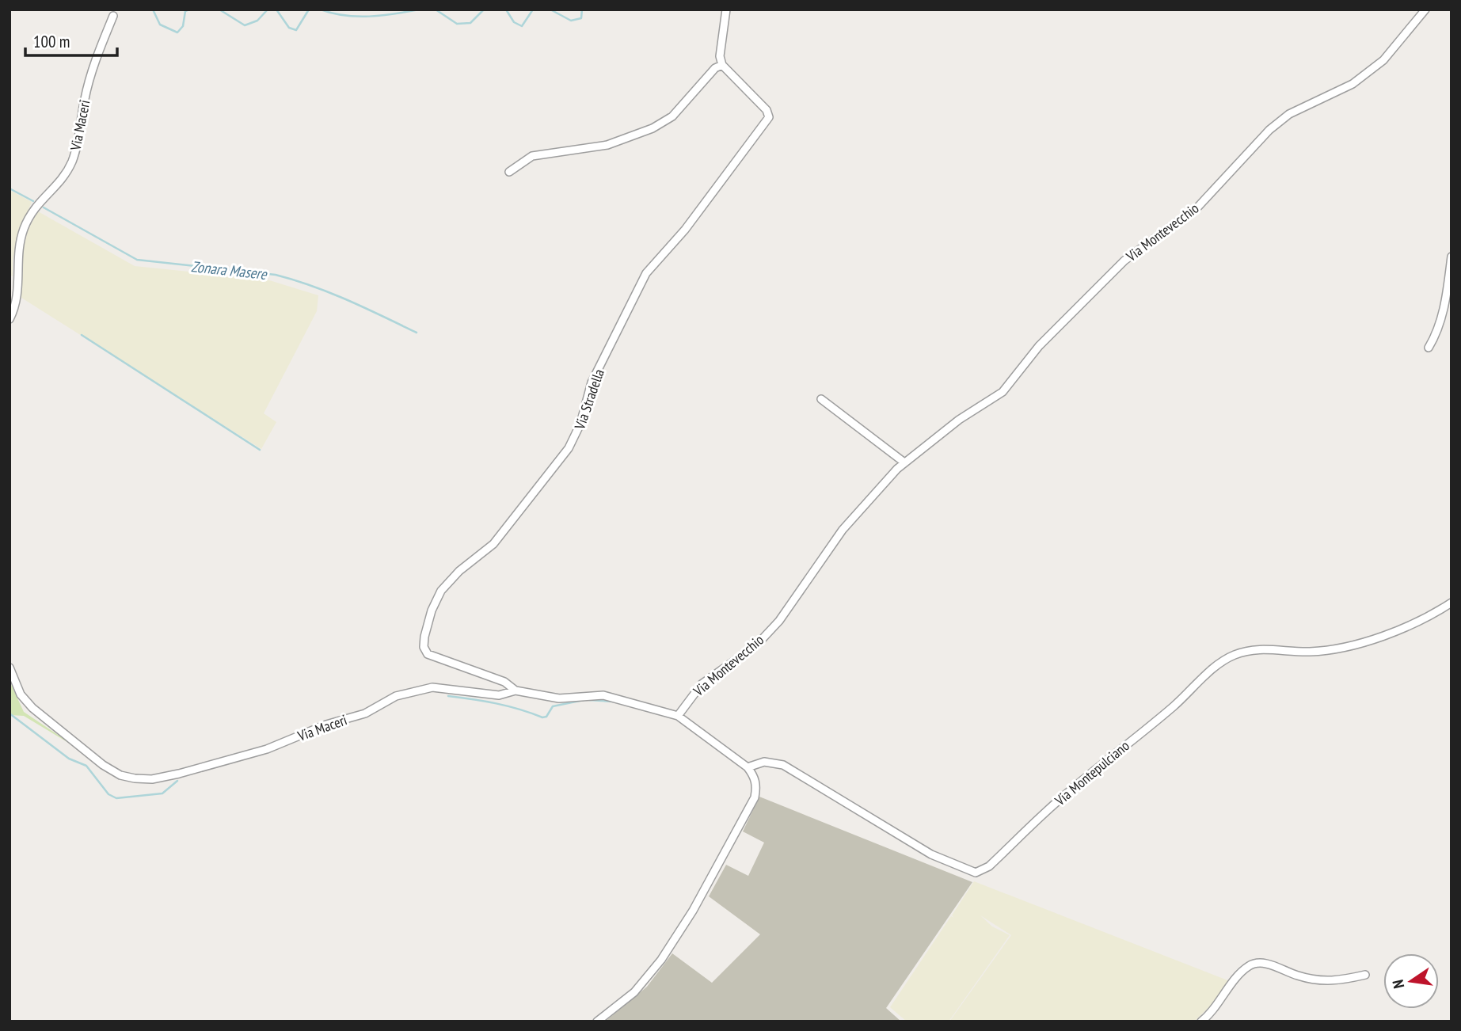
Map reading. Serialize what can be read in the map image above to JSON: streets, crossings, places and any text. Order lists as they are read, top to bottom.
{
  "streets": {
    "street": [
      "Via Maceri",
      "Via Montevecchio",
      "Via Stradella",
      "Via Montepulciano"
    ]
  },
  "crossings": [
    ["Via Maceri", "Via Montevecchio"],
    ["Via Maceri", "Via Stradella"]
  ],
  "water": ["Zonara Masere"],
  "scale_bar": "100 m",
  "north": "left"
}
